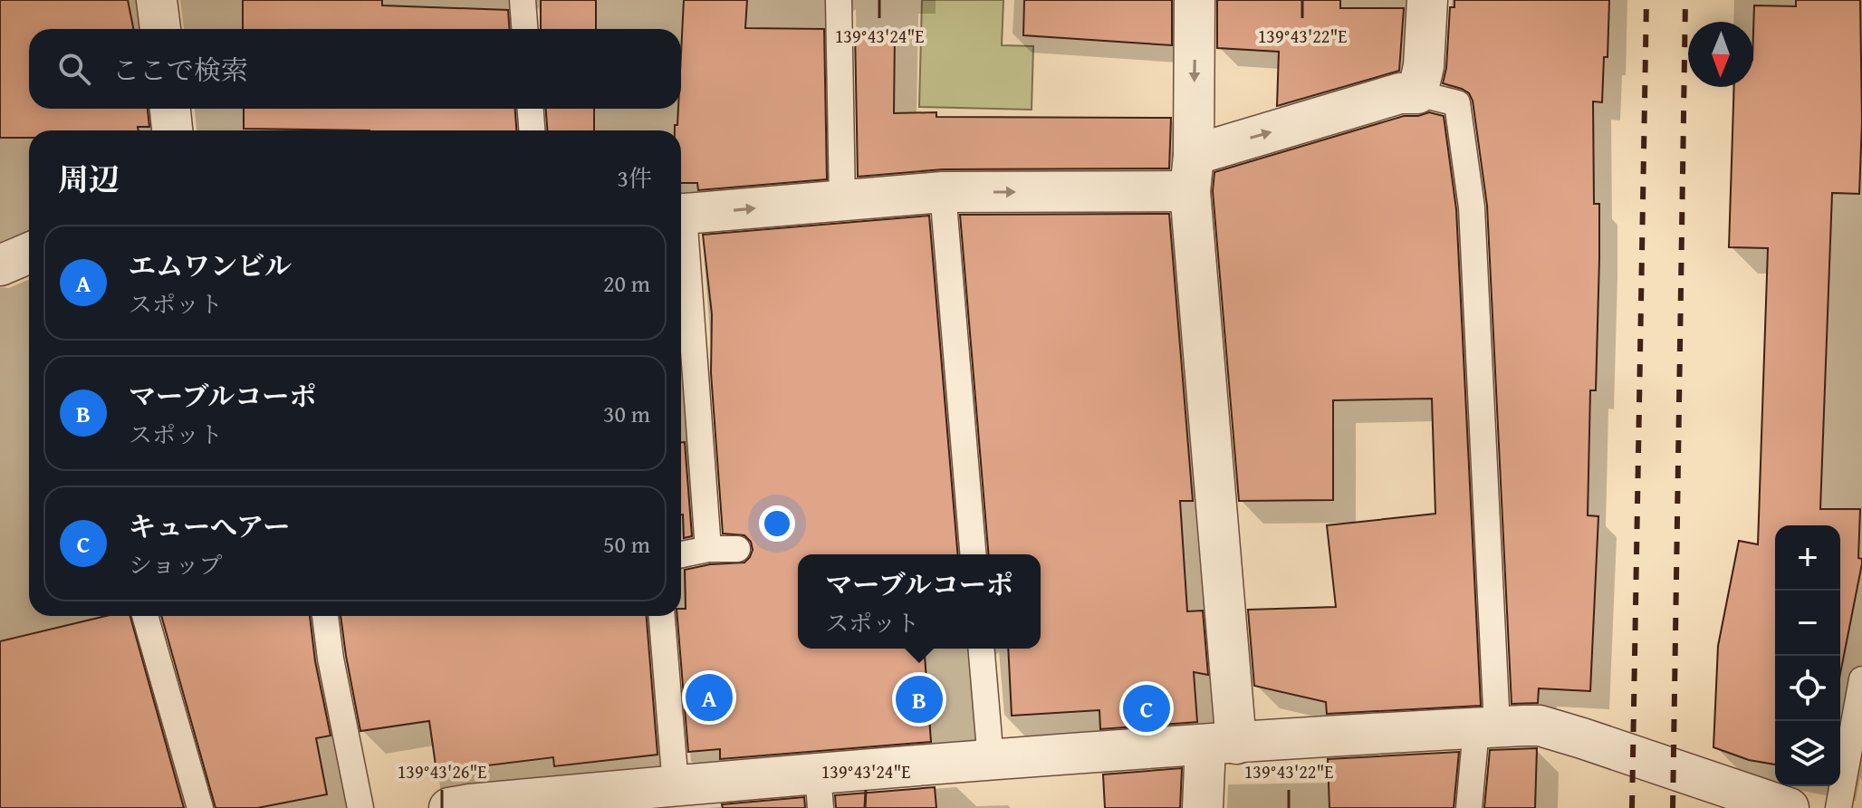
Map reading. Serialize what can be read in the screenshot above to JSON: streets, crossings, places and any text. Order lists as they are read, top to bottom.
{
  "north": "bottom",
  "page": {
    "search": "ここで検索",
    "heading": ["周辺", "3件"],
    "list": [
      {
        "mark": "A",
        "name": "エムワンビル",
        "note": "スポット",
        "value": "20 m"
      },
      {
        "mark": "B",
        "name": "マーブルコーポ",
        "note": "スポット",
        "value": "30 m"
      },
      {
        "mark": "C",
        "name": "キューへアー",
        "note": "ショップ",
        "value": "50 m"
      }
    ],
    "map_buttons": ["+", "−"],
    "popup": ["マーブルコーポ", "スポット"],
    "pins": ["A", "B", "C"]
  },
  "coordinates": ["139°43'24\"E", "139°43'22\"E", "139°43'26\"E"]
}
